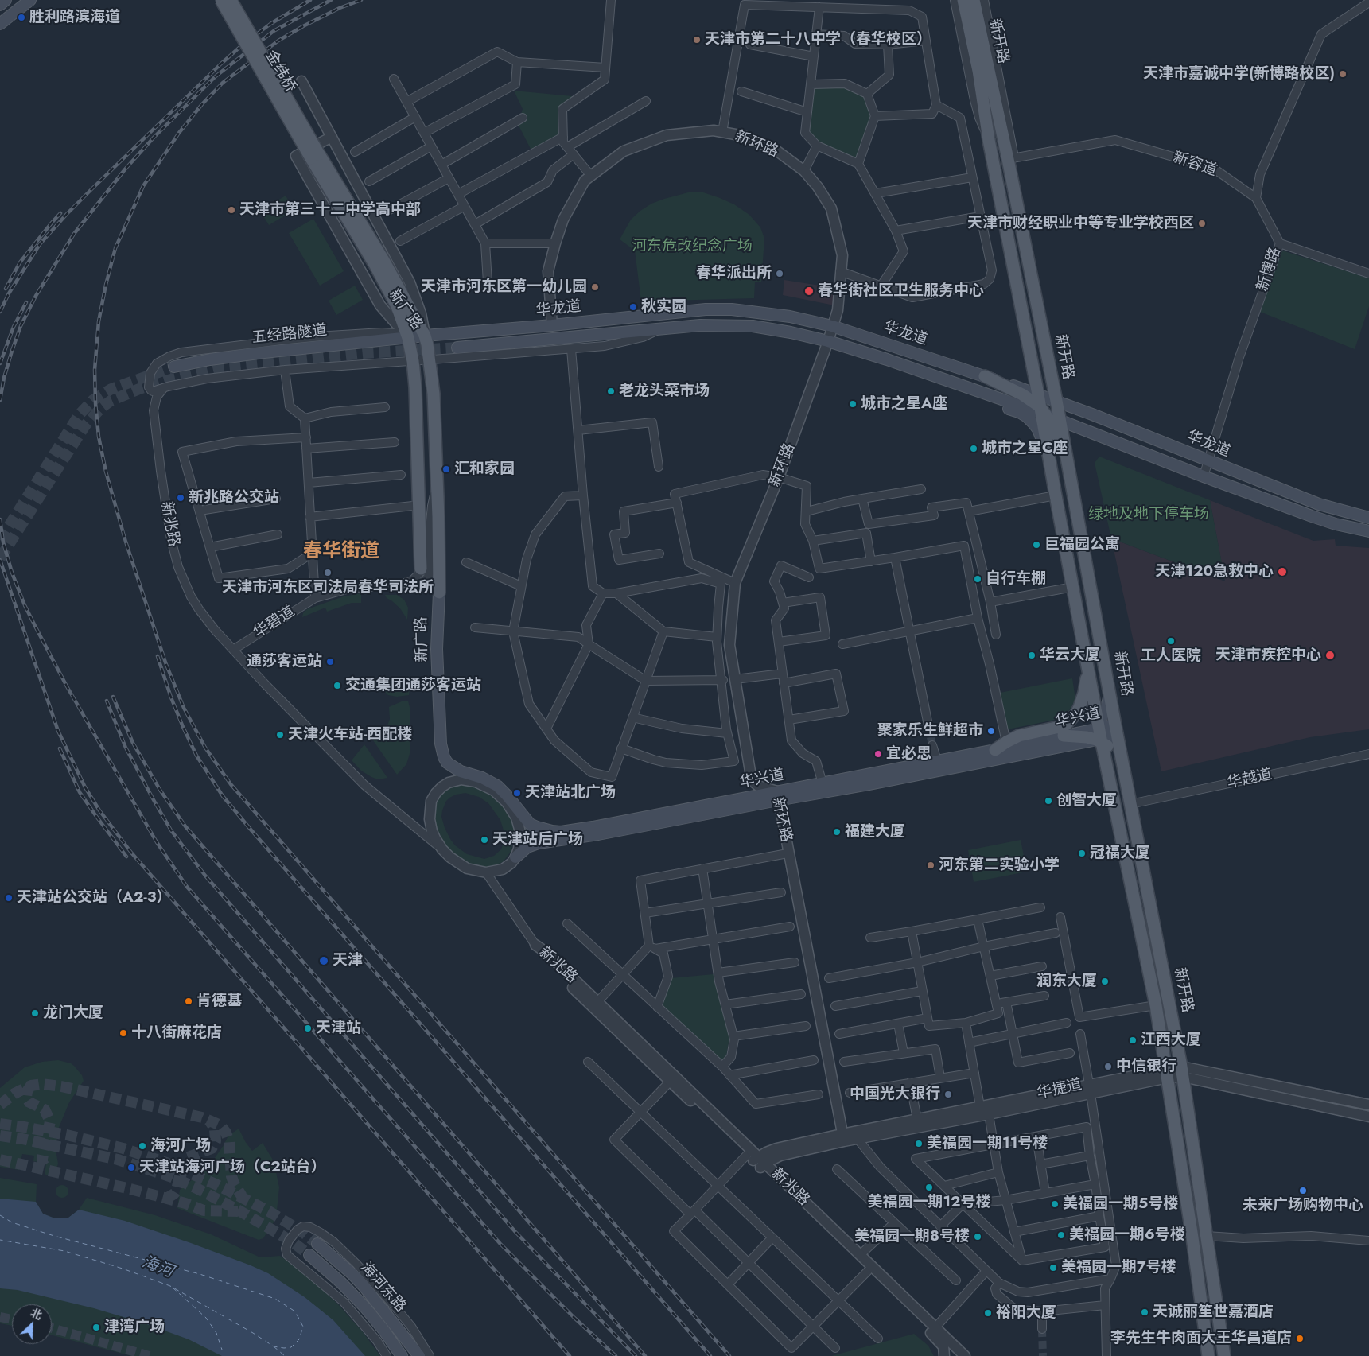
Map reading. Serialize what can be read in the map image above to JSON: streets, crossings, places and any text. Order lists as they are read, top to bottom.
{
  "streets": {
    "main road": [
      "新开路",
      "金纬桥",
      "华龙道",
      "新广路",
      "五经路隧道",
      "华兴道",
      "海河东路"
    ],
    "street": [
      "新环路",
      "新容道",
      "新博路",
      "新兆路",
      "华碧道",
      "华越道",
      "华捷道"
    ]
  },
  "crossings": [
    ["新开路", "新容道"],
    ["新开路", "华龙道"],
    ["新开路", "华兴道"],
    ["新开路", "华越道"],
    ["新开路", "华捷道"],
    ["金纬桥", "新广路"],
    ["新环路", "华龙道"],
    ["新环路", "华兴道"],
    ["新环路", "华捷道"],
    ["新容道", "新博路"],
    ["新博路", "华龙道"],
    ["华龙道", "新广路"],
    ["华龙道", "五经路隧道"],
    ["新广路", "五经路隧道"],
    ["新广路", "华碧道"],
    ["新广路", "华兴道"],
    ["新兆路", "华碧道"],
    ["新兆路", "华兴道"],
    ["新兆路", "华捷道"]
  ],
  "districts": ["春华街道"],
  "water": ["海河"],
  "parks": ["河东危改纪念广场", "绿地及地下停车场"],
  "places": [
    "胜利路滨海道",
    "天津市第二十八中学（春华校区）",
    "天津市嘉诚中学(新博路校区)",
    "天津市第三十二中学高中部",
    "天津市财经职业中等专业学校西区",
    "春华派出所",
    "天津市河东区第一幼儿园",
    "春华街社区卫生服务中心",
    "秋实园",
    "老龙头菜市场",
    "城市之星A座",
    "城市之星C座",
    "汇和家园",
    "新兆路公交站",
    "巨福园公寓",
    "天津120急救中心",
    "天津市河东区司法局春华司法所",
    "自行车棚",
    "工人医院",
    "华云大厦",
    "天津市疾控中心",
    "通莎客运站",
    "交通集团通莎客运站",
    "聚家乐生鲜超市",
    "天津火车站-西配楼",
    "宜必思",
    "天津站北广场",
    "创智大厦",
    "福建大厦",
    "天津站后广场",
    "冠福大厦",
    "河东第二实验小学",
    "天津站公交站（A2-3）",
    "天津",
    "润东大厦",
    "肯德基",
    "龙门大厦",
    "天津站",
    "十八街麻花店",
    "江西大厦",
    "中信银行",
    "中国光大银行",
    "美福园一期11号楼",
    "海河广场",
    "天津站海河广场（C2站台）",
    "美福园一期12号楼",
    "未来广场购物中心",
    "美福园一期5号楼",
    "美福园一期6号楼",
    "美福园一期8号楼",
    "美福园一期7号楼",
    "天诚丽笙世嘉酒店",
    "裕阳大厦",
    "津湾广场",
    "李先生牛肉面大王华昌道店"
  ],
  "north": "top right"
}
